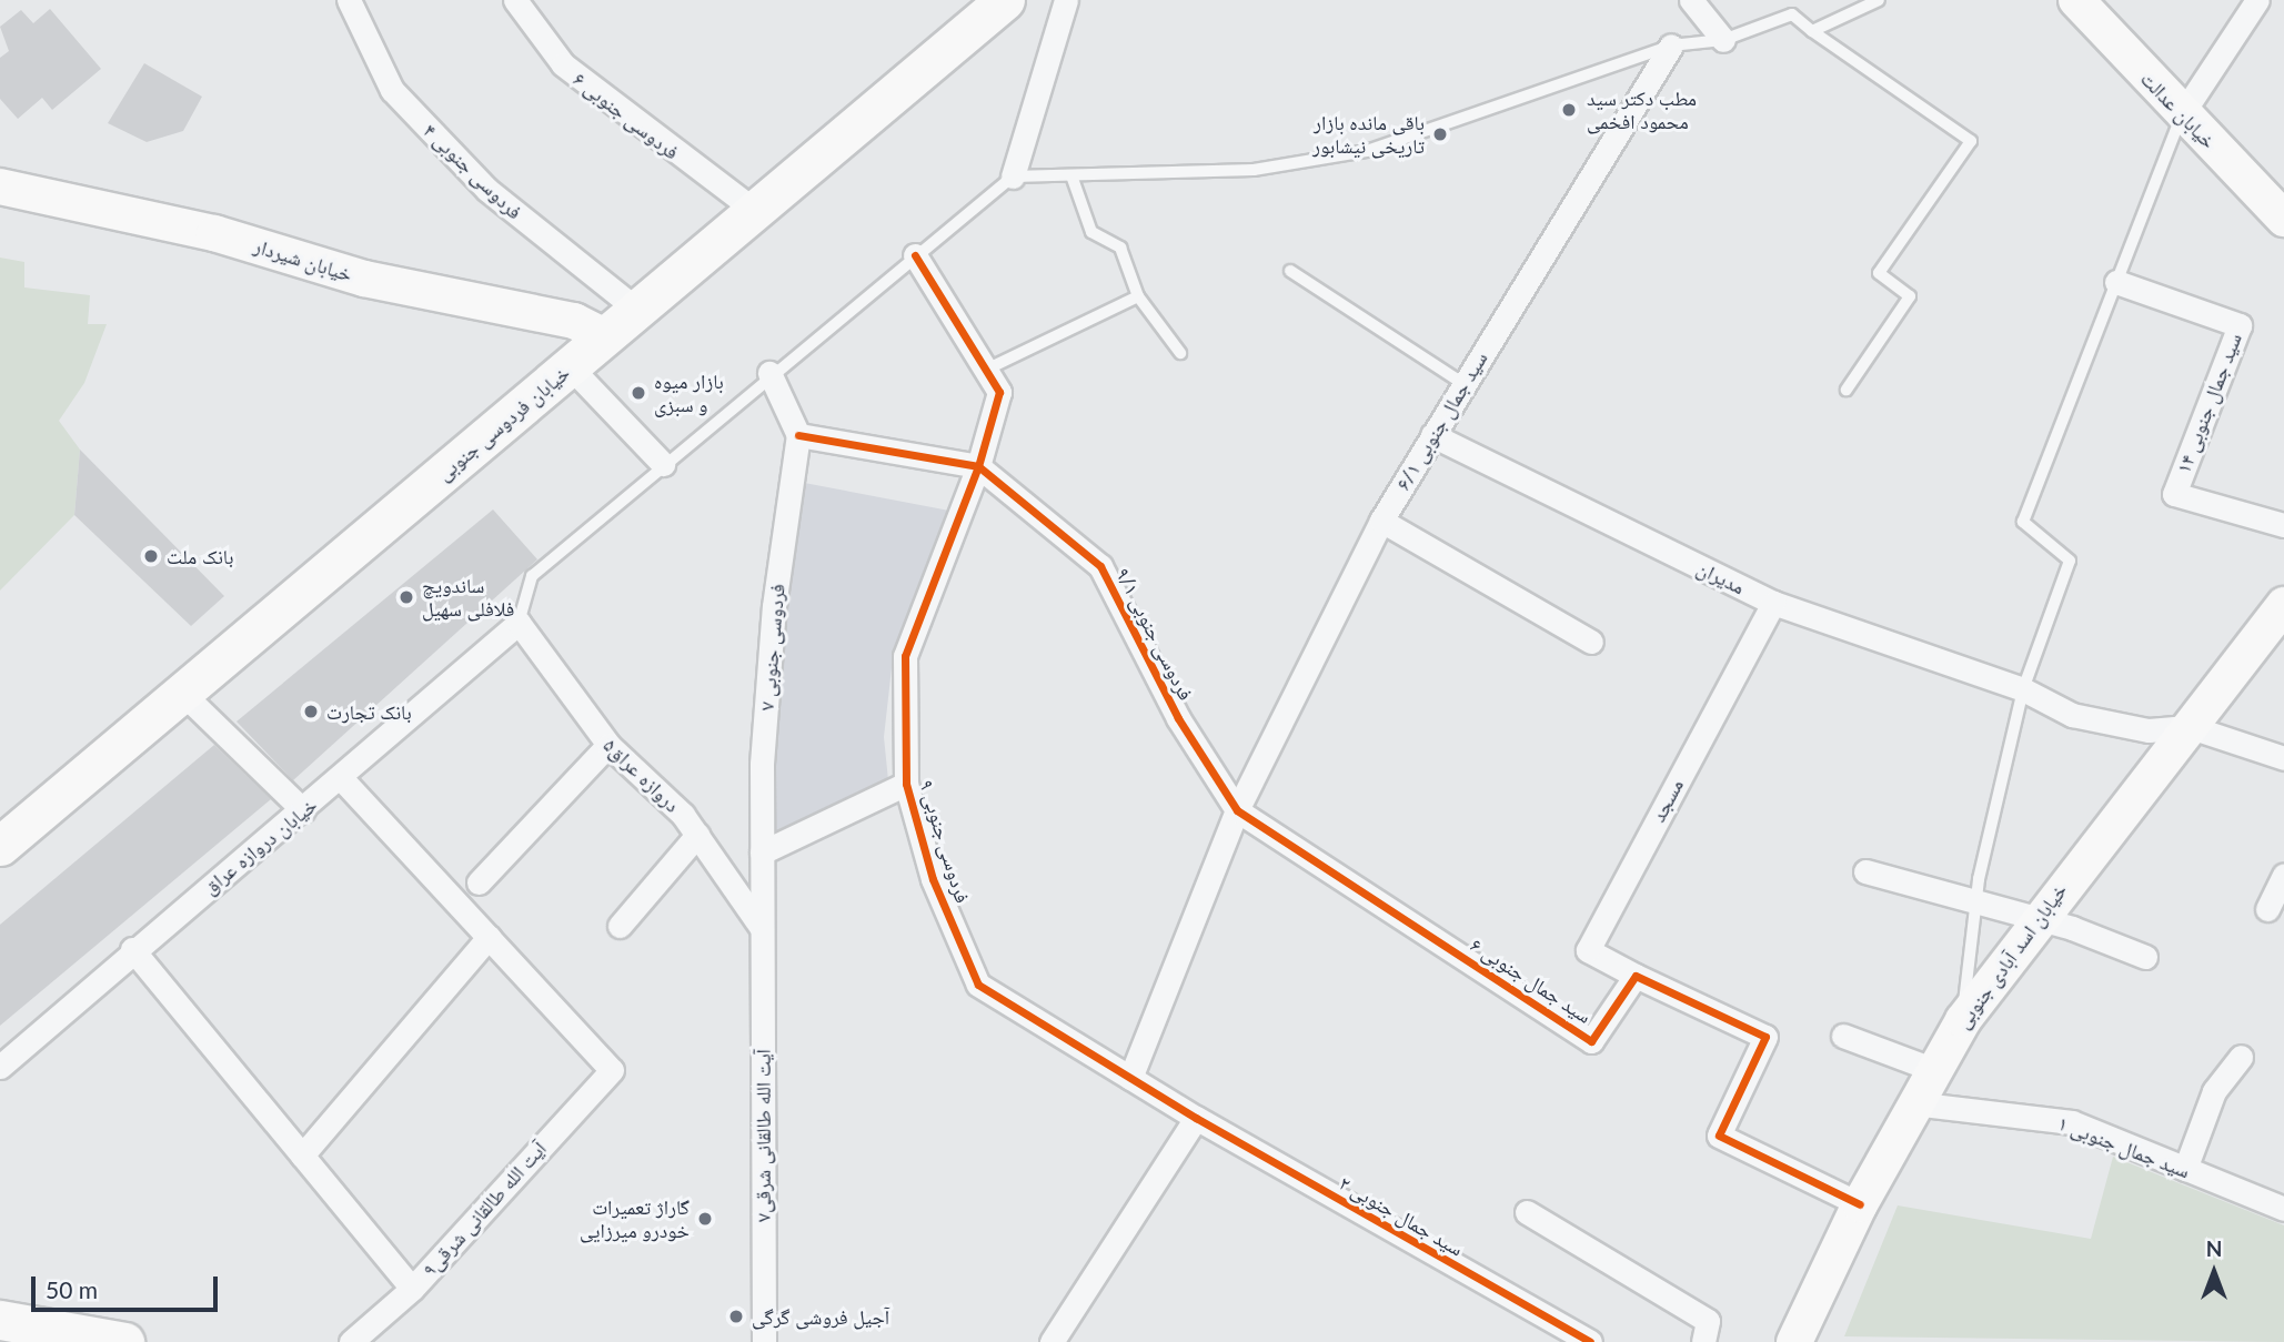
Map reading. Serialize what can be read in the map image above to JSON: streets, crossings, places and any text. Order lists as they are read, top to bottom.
{
  "streets": {
    "main road": [
      "خیابان عدالت",
      "خیابان شیردار",
      "خیابان فردوسی جنوبی",
      "خیابان اسد آبادی جنوبی"
    ],
    "street": [
      "فردوسی جنوبی ۶",
      "فردوسی جنوبی ۴",
      "سید جمال جنوبی ۱۴",
      "سید جمال جنوبی ۶/۱",
      "مدیران",
      "فردوسی جنوبی ۹/۱",
      "فردوسی جنوبی ۷",
      "دروازه عراق۵",
      "مسجد",
      "فردوسی جنوبی ۹",
      "خیابان دروازه عراق",
      "سید جمال جنوبی ۶",
      "آیت الله طالقانی شرقی۷",
      "سید جمال جنوبی ۱",
      "آیت الله طالقانی شرقی۹",
      "سید جمال جنوبی ۲"
    ]
  },
  "crossings": [
    ["فردوسی جنوبی ۶", "خیابان فردوسی جنوبی"],
    ["فردوسی جنوبی ۴", "خیابان فردوسی جنوبی"],
    ["خیابان شیردار", "خیابان فردوسی جنوبی"],
    ["سید جمال جنوبی ۶/۱", "مدیران"],
    ["سید جمال جنوبی ۶/۱", "فردوسی جنوبی ۹/۱"],
    ["سید جمال جنوبی ۶/۱", "فردوسی جنوبی ۹"],
    ["سید جمال جنوبی ۶/۱", "سید جمال جنوبی ۶"],
    ["مدیران", "مسجد"],
    ["مدیران", "خیابان اسد آبادی جنوبی"],
    ["فردوسی جنوبی ۹/۱", "فردوسی جنوبی ۹"],
    ["فردوسی جنوبی ۹/۱", "سید جمال جنوبی ۶"],
    ["فردوسی جنوبی ۷", "دروازه عراق۵"],
    ["فردوسی جنوبی ۷", "آیت الله طالقانی شرقی۷"],
    ["دروازه عراق۵", "خیابان دروازه عراق"],
    ["دروازه عراق۵", "آیت الله طالقانی شرقی۷"],
    ["مسجد", "سید جمال جنوبی ۶"],
    ["فردوسی جنوبی ۹", "سید جمال جنوبی ۲"],
    ["خیابان اسد آبادی جنوبی", "سید جمال جنوبی ۱"]
  ],
  "places": [
    "مطب دکتر سید محمود افخمی",
    "باقی مانده بازار تاریخی نیشابور",
    "بازار میوه و سبزی",
    "بانک ملت",
    "ساندویچ فلافلی سهیل",
    "بانک تجارت",
    "گاراژ تعمیرات خودرو میرزایی",
    "آجیل فروشی گرگی"
  ],
  "scale_bar": "50 m",
  "north": "top"
}
